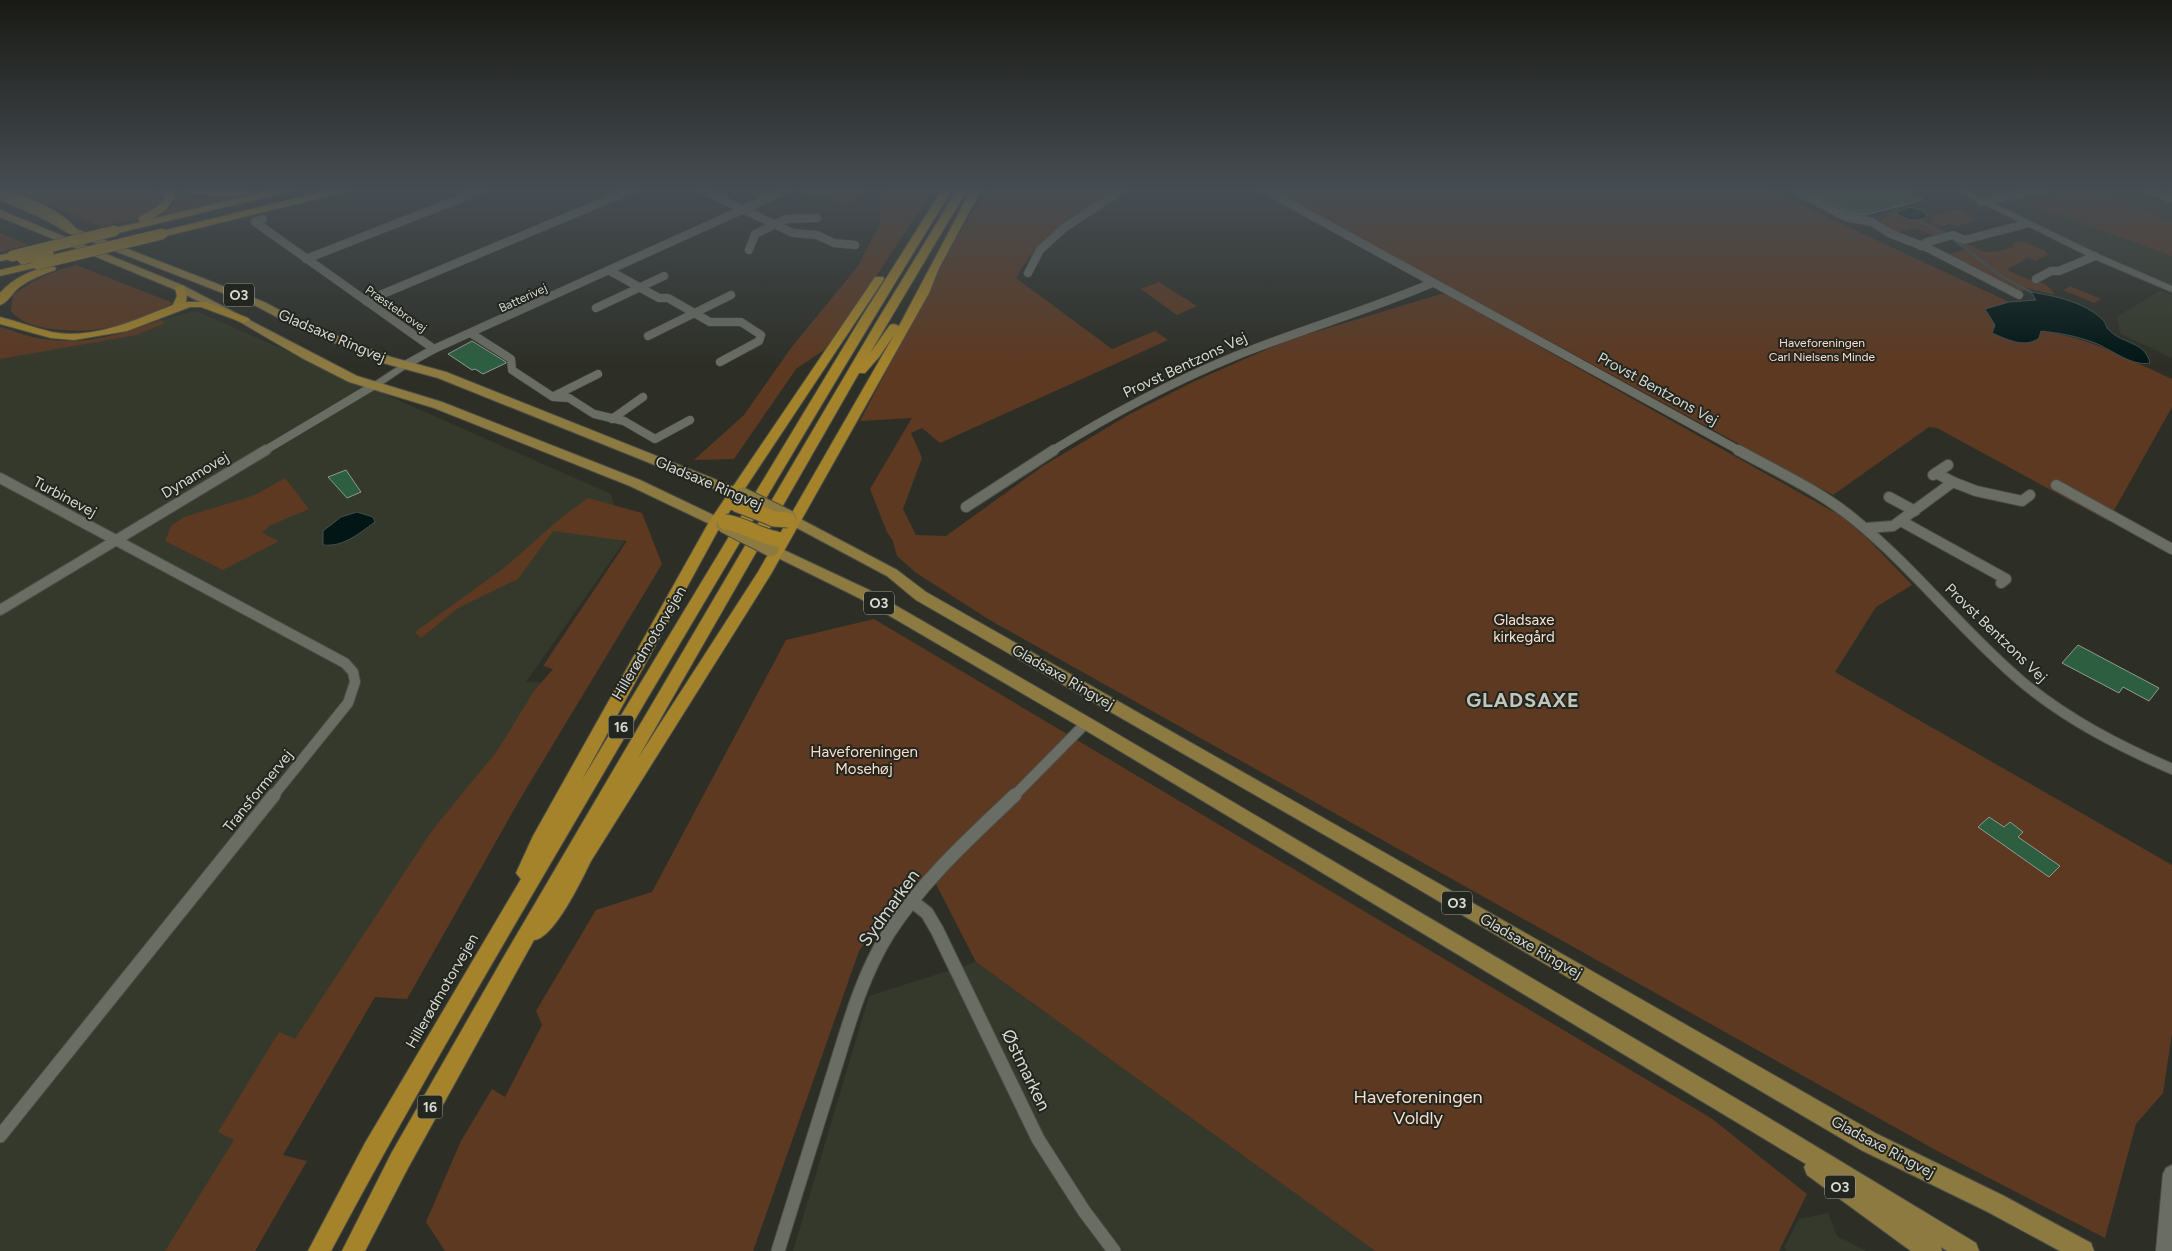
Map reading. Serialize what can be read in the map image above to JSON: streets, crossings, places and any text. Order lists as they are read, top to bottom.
{
  "streets": {
    "highway": ["Hillerødmotorvejen", "16"],
    "main road": ["O3", "Gladsaxe Ringvej"],
    "street": [
      "Batterivej",
      "Præstebrovej",
      "Provst Bentzons Vej",
      "Dynamovej",
      "Turbinevej",
      "Transformervej",
      "Sydmarken",
      "Østmarken"
    ]
  },
  "crossings": [
    ["Batterivej", "Præstebrovej"],
    ["Batterivej", "Gladsaxe Ringvej"],
    ["Batterivej", "Dynamovej"],
    ["Gladsaxe Ringvej", "Dynamovej"],
    ["Gladsaxe Ringvej", "Sydmarken"],
    ["Dynamovej", "Turbinevej"],
    ["Dynamovej", "Transformervej"],
    ["Turbinevej", "Transformervej"],
    ["Sydmarken", "Østmarken"]
  ],
  "districts": ["GLADSAXE"],
  "parks": [
    "Haveforeningen Carl Nielsens Minde",
    "Gladsaxe kirkegård",
    "Haveforeningen Mosehøj",
    "Haveforeningen Voldly"
  ]
}
